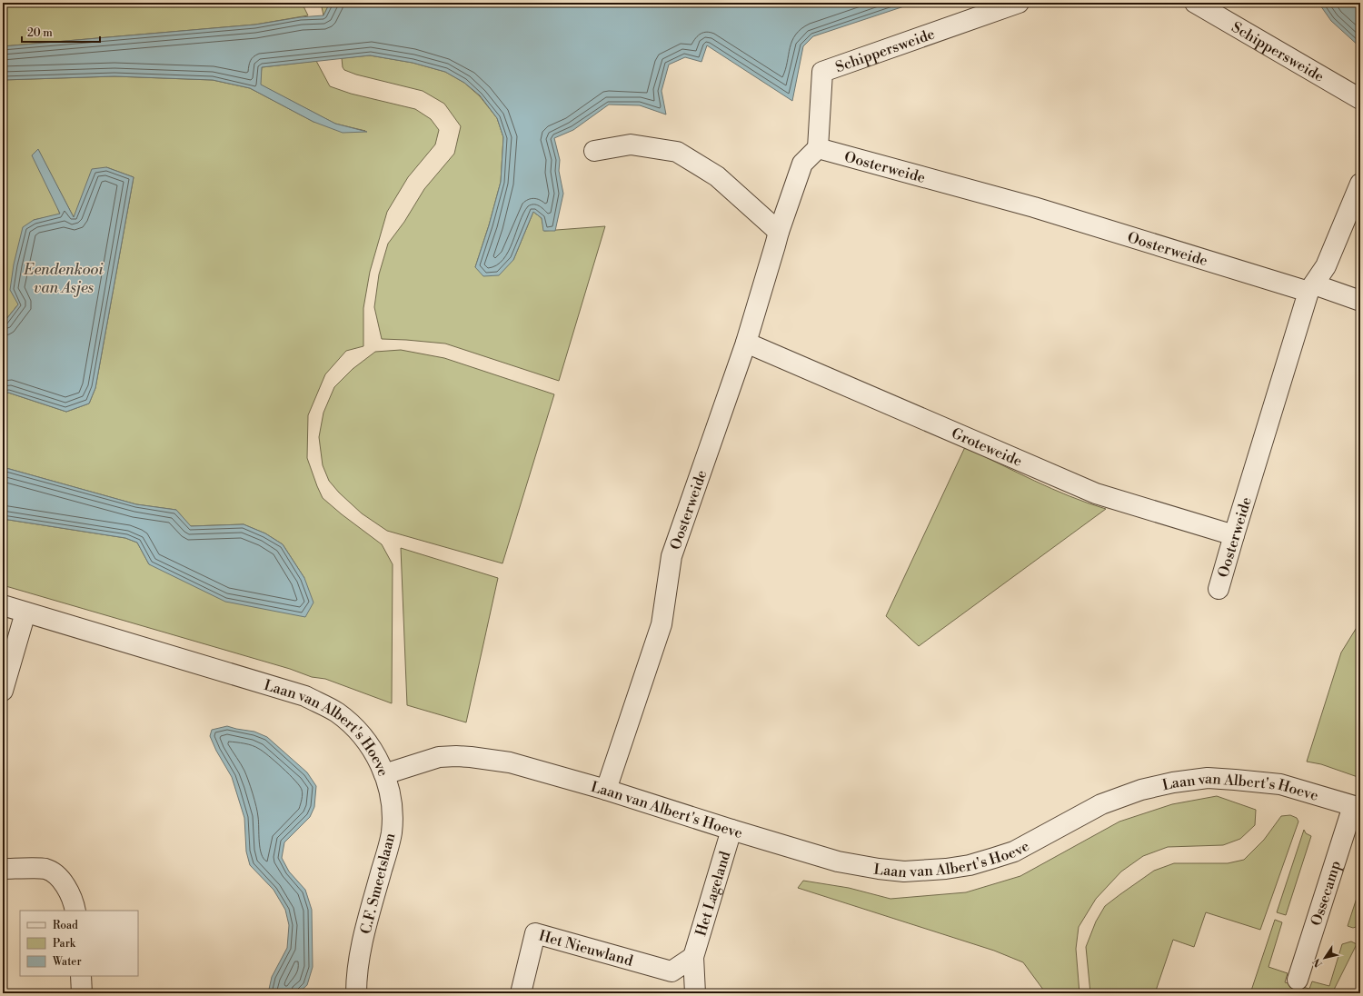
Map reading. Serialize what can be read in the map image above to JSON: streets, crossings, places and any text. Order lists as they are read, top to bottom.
{
  "streets": {
    "street": [
      "Schippersweide",
      "Oosterweide",
      "Groteweide",
      "Laan van Albert's Hoeve",
      "C.F. Smeetslaan",
      "Het Lageland",
      "Ossecamp",
      "Het Nieuwland"
    ]
  },
  "crossings": [
    ["Schippersweide", "Oosterweide"],
    ["Oosterweide", "Groteweide"],
    ["Oosterweide", "Laan van Albert's Hoeve"],
    ["Laan van Albert's Hoeve", "C.F. Smeetslaan"],
    ["Laan van Albert's Hoeve", "Het Lageland"],
    ["Laan van Albert's Hoeve", "Ossecamp"],
    ["Het Lageland", "Het Nieuwland"]
  ],
  "water": ["Eendenkooi van Asjes"],
  "legend": ["Road", "Park", "Water"],
  "scale_bar": "20 m",
  "north": "bottom left"
}
